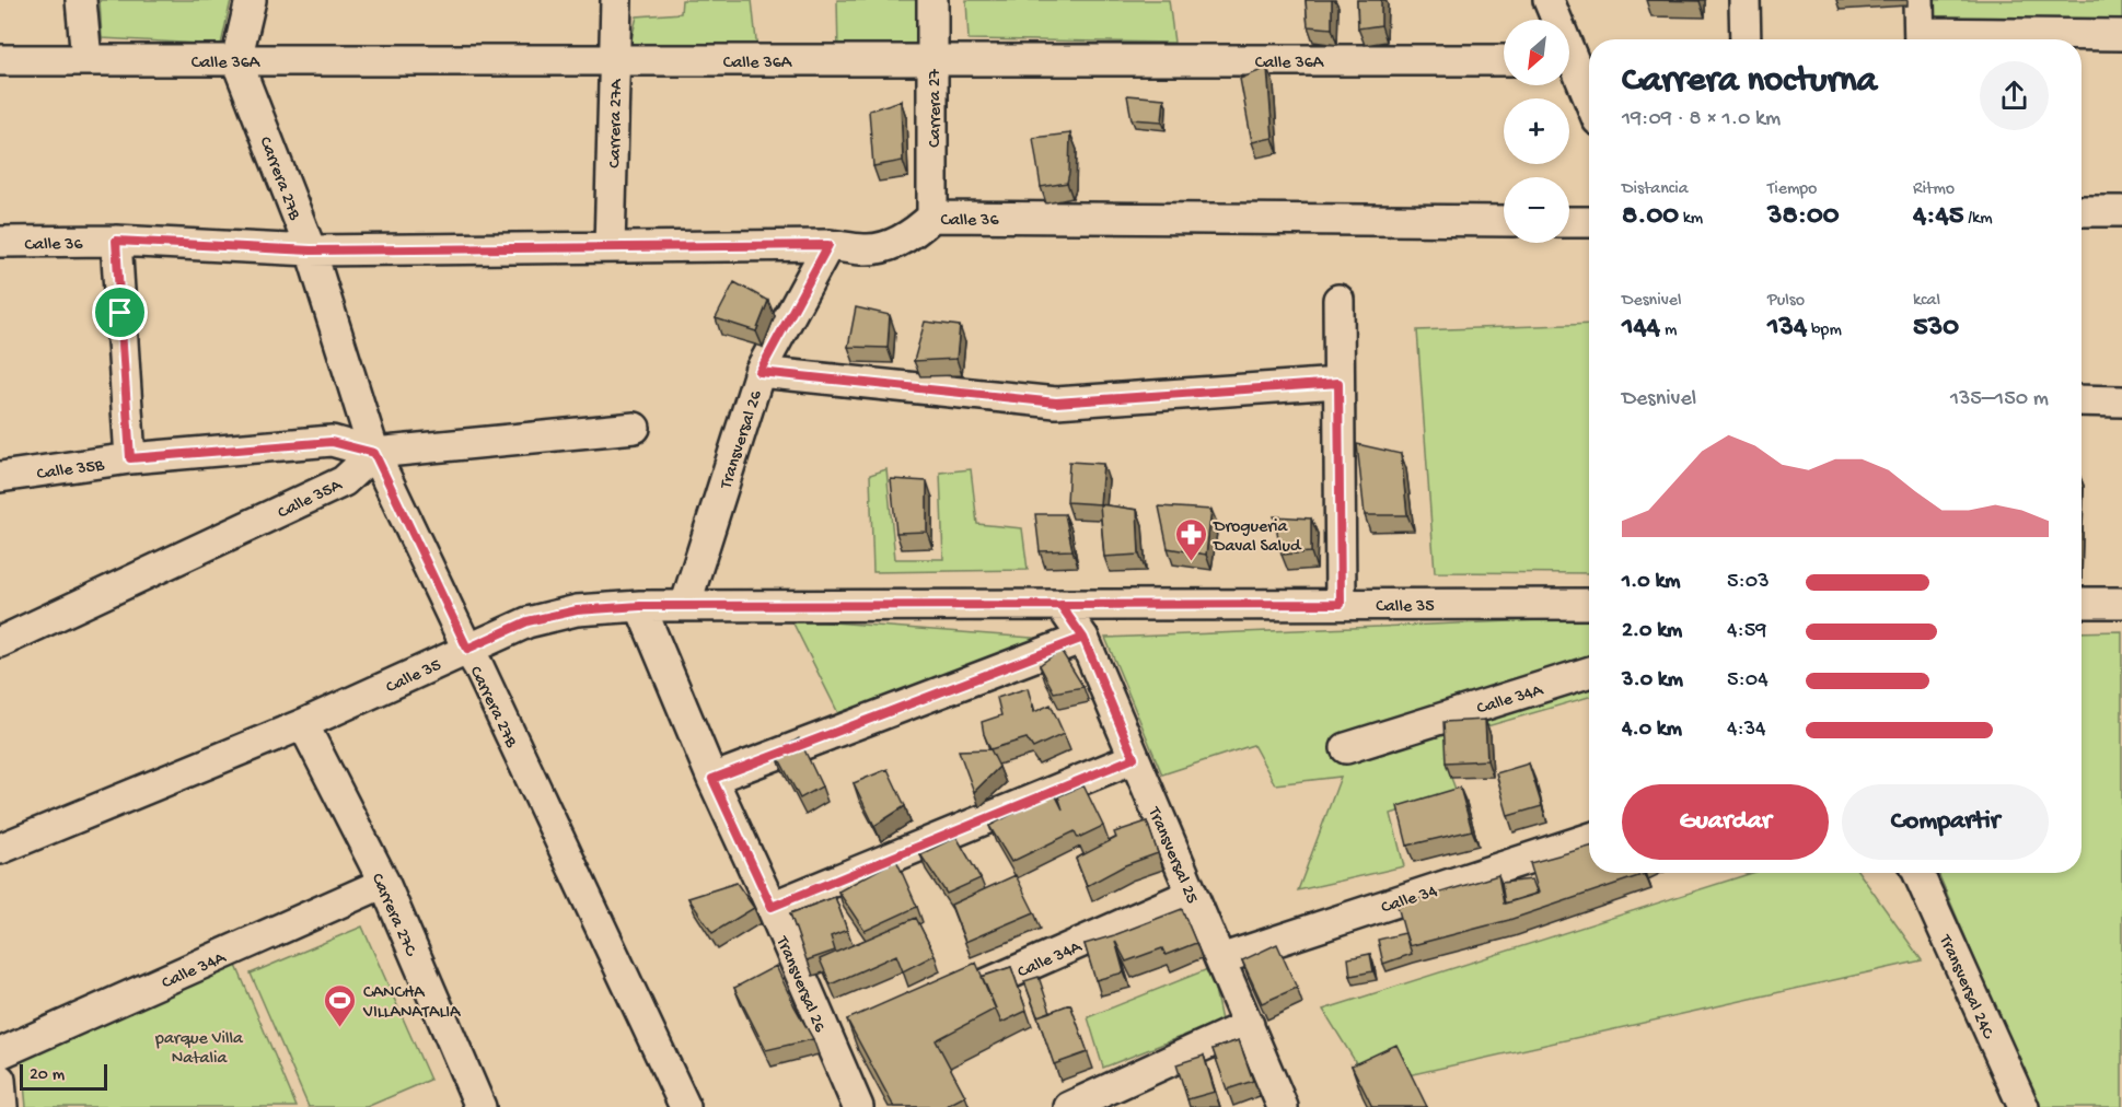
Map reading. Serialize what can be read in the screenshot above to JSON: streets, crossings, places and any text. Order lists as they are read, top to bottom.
{
  "streets": {
    "street": [
      "Calle 36A",
      "Carrera 27",
      "Carrera 27A",
      "Carrera 27B",
      "Calle 36",
      "Transversal 26",
      "Calle 35B",
      "Calle 35A",
      "Calle 35",
      "Calle 34A",
      "Transversal 25",
      "Calle 34",
      "Carrera 27C",
      "Transversal 24C"
    ]
  },
  "crossings": [
    ["Calle 36A", "Carrera 27"],
    ["Calle 36A", "Carrera 27A"],
    ["Calle 36A", "Carrera 27B"],
    ["Carrera 27", "Calle 36"],
    ["Carrera 27A", "Calle 36"],
    ["Carrera 27B", "Calle 36"],
    ["Carrera 27B", "Calle 35B"],
    ["Carrera 27B", "Calle 35A"],
    ["Carrera 27B", "Calle 35"],
    ["Calle 36", "Transversal 26"],
    ["Transversal 26", "Calle 35"],
    ["Calle 35B", "Calle 35A"],
    ["Calle 35", "Transversal 25"],
    ["Calle 35", "Carrera 27C"],
    ["Calle 34A", "Transversal 25"],
    ["Calle 34A", "Carrera 27C"],
    ["Transversal 25", "Calle 34"]
  ],
  "parks": ["parque Villa Natalia"],
  "places": {
    "pharmacy": ["Drogueria Daval Salud"],
    "sports": ["CANCHA VILLANATALIA"]
  },
  "scale_bar": "20 m",
  "north": "bottom left",
  "page": {
    "map_buttons": ["+", "−"],
    "heading": ["Carrera nocturna", "19:09 · 8 × 1.0 km"],
    "stats": [
      ["Distancia", "8.00 km"],
      ["Tiempo", "38:00"],
      ["Ritmo", "4:45 /km"],
      ["Desnivel", "144 m"],
      ["Pulso", "134 bpm"],
      ["kcal", "530"]
    ],
    "chart": ["Desnivel", "135–150 m"],
    "list": [
      {
        "name": "1.0 km",
        "note": "5:03"
      },
      {
        "name": "2.0 km",
        "note": "4:59"
      },
      {
        "name": "3.0 km",
        "note": "5:04"
      },
      {
        "name": "4.0 km",
        "note": "4:34"
      }
    ],
    "buttons": ["Guardar", "Compartir"],
    "scale": "20 m"
  }
}
